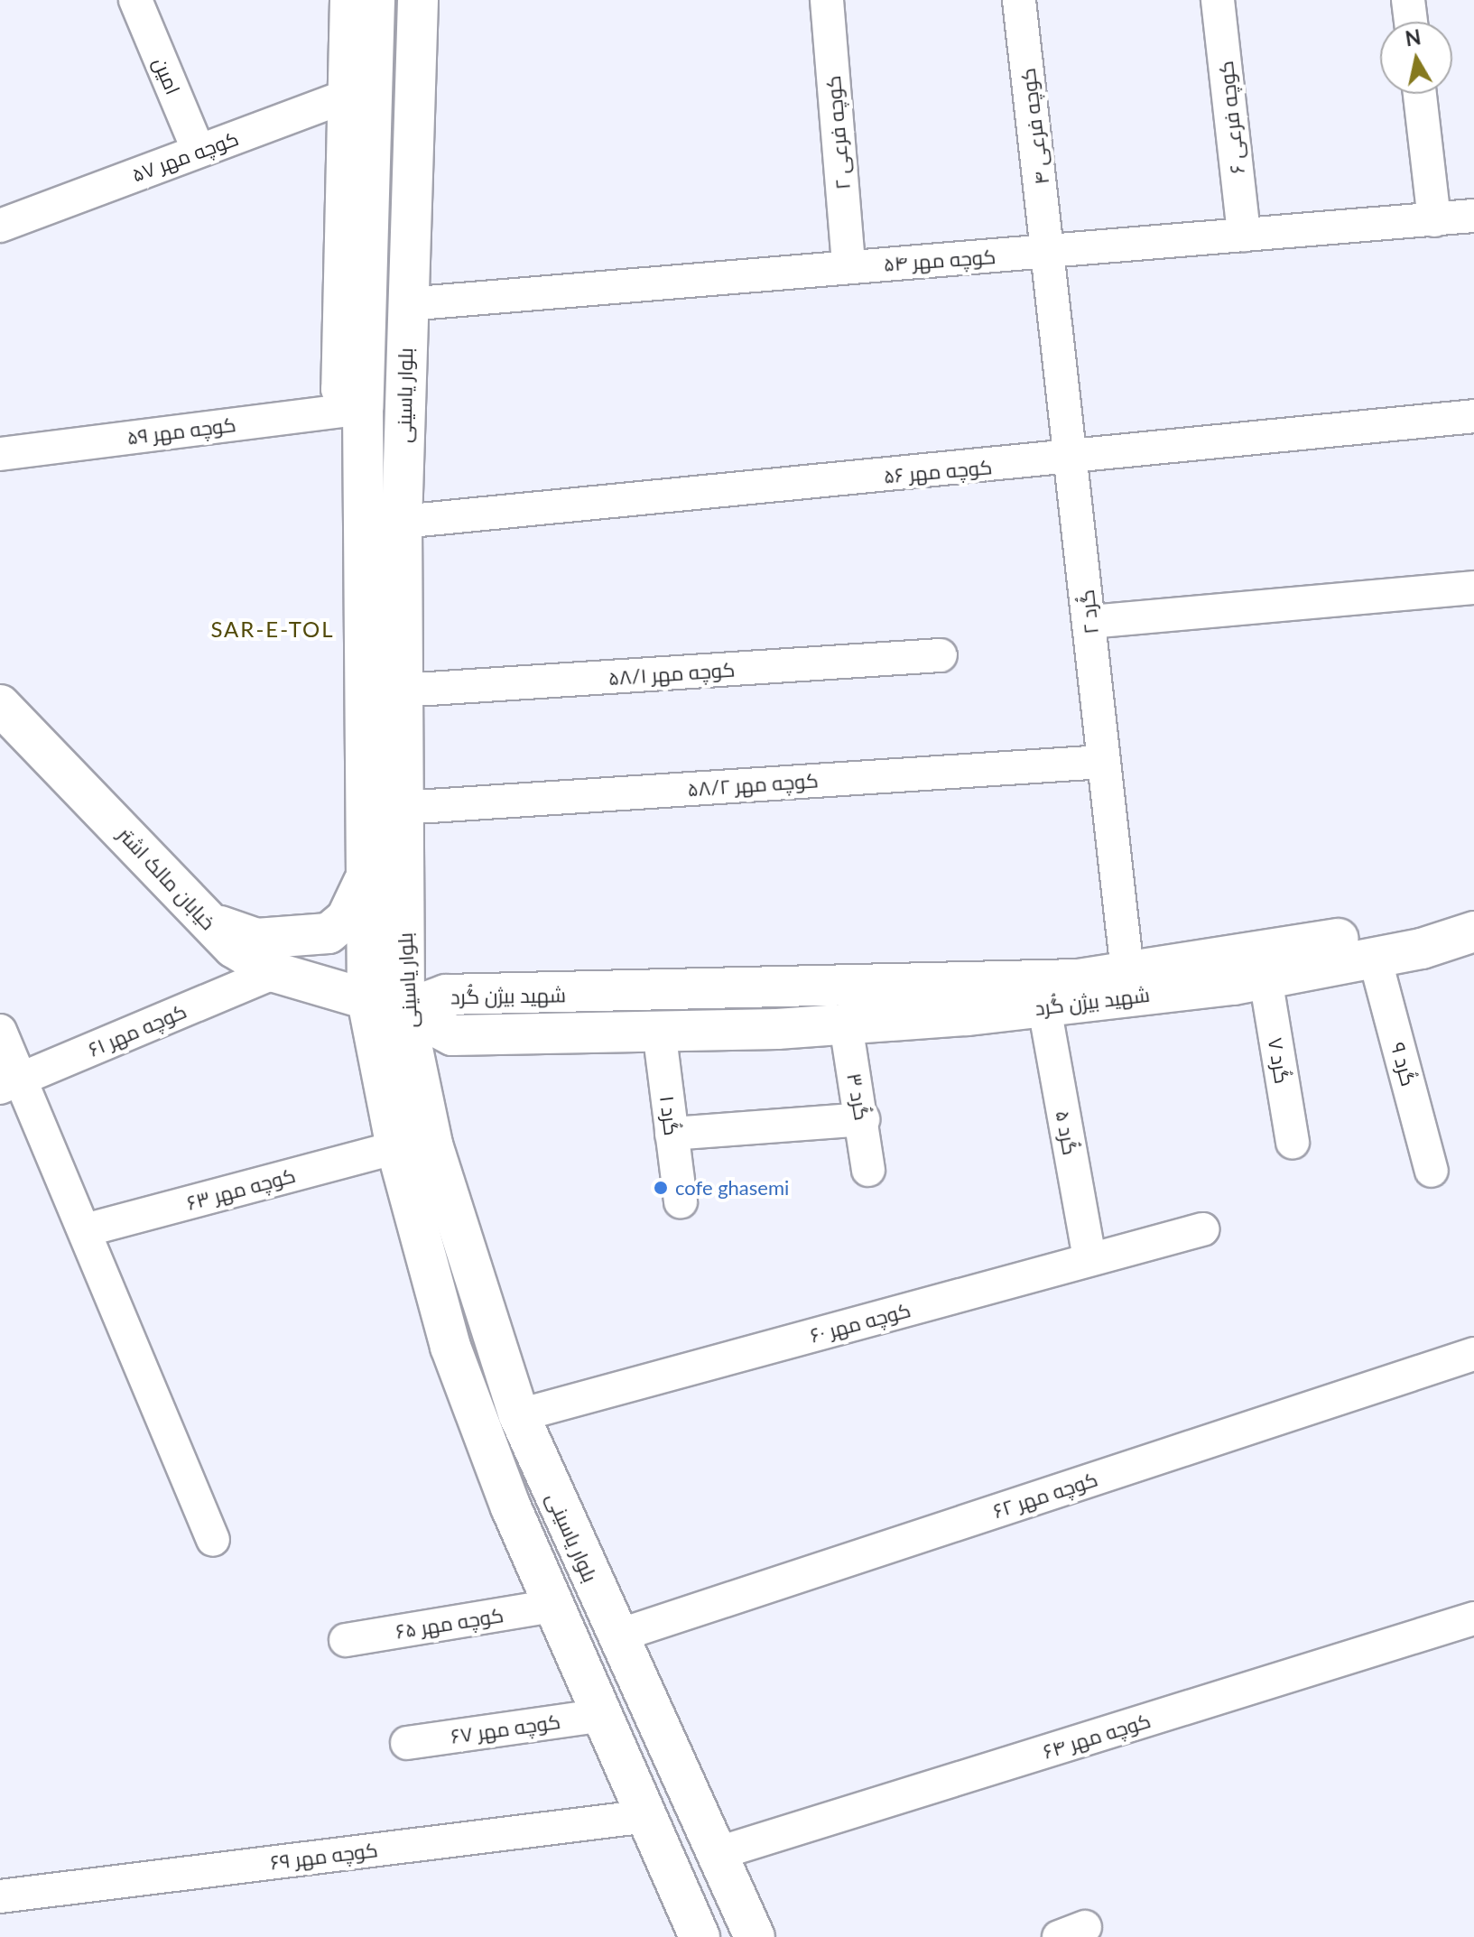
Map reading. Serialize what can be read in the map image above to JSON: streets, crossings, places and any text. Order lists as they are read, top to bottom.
{
  "streets": {
    "main road": ["بلوار یاسینی", "خیابان مالک اشتر", "شهید بیژن گُرد"],
    "street": [
      "امین",
      "کوچه فرعی ۶",
      "کوچه فرعی ۴",
      "کوچه فرعی ۲",
      "کوچه مهر ۵۷",
      "کوچه مهر ۵۴",
      "کوچه مهر ۵۹",
      "کوچه مهر ۵۶",
      "گُرد ۲",
      "کوچه مهر ۵۸/۱",
      "کوچه مهر ۵۸/۲",
      "کوچه مهر ۶۱",
      "گُرد ۷",
      "گُرد ۹",
      "گُرد ۳",
      "گُرد ۱",
      "گُرد ۵",
      "کوچه مهر ۶۳",
      "کوچه مهر ۶۰",
      "کوچه مهر ۶۲",
      "کوچه مهر ۶۵",
      "کوچه مهر ۶۷",
      "کوچه مهر ۶۴",
      "کوچه مهر ۶۹"
    ]
  },
  "crossings": [
    ["امین", "کوچه مهر ۵۷"],
    ["کوچه فرعی ۶", "کوچه مهر ۵۴"],
    ["کوچه فرعی ۴", "کوچه مهر ۵۴"],
    ["کوچه فرعی ۴", "گُرد ۲"],
    ["کوچه فرعی ۲", "کوچه مهر ۵۴"],
    ["کوچه مهر ۵۷", "بلوار یاسینی"],
    ["کوچه مهر ۵۴", "بلوار یاسینی"],
    ["کوچه مهر ۵۴", "گُرد ۲"],
    ["بلوار یاسینی", "کوچه مهر ۵۹"],
    ["بلوار یاسینی", "کوچه مهر ۵۶"],
    ["بلوار یاسینی", "کوچه مهر ۵۸/۱"],
    ["بلوار یاسینی", "کوچه مهر ۵۸/۲"],
    ["بلوار یاسینی", "خیابان مالک اشتر"],
    ["بلوار یاسینی", "شهید بیژن گُرد"],
    ["بلوار یاسینی", "کوچه مهر ۶۳"],
    ["بلوار یاسینی", "کوچه مهر ۶۰"],
    ["بلوار یاسینی", "کوچه مهر ۶۲"],
    ["بلوار یاسینی", "کوچه مهر ۶۵"],
    ["بلوار یاسینی", "کوچه مهر ۶۷"],
    ["بلوار یاسینی", "کوچه مهر ۶۴"],
    ["بلوار یاسینی", "کوچه مهر ۶۹"],
    ["کوچه مهر ۵۶", "گُرد ۲"],
    ["گُرد ۲", "کوچه مهر ۵۸/۲"],
    ["گُرد ۲", "شهید بیژن گُرد"],
    ["خیابان مالک اشتر", "شهید بیژن گُرد"],
    ["خیابان مالک اشتر", "کوچه مهر ۶۱"],
    ["شهید بیژن گُرد", "گُرد ۷"],
    ["شهید بیژن گُرد", "گُرد ۹"],
    ["شهید بیژن گُرد", "گُرد ۳"],
    ["شهید بیژن گُرد", "گُرد ۱"],
    ["شهید بیژن گُرد", "گُرد ۵"],
    ["گُرد ۵", "کوچه مهر ۶۰"]
  ],
  "districts": ["SAR-E-TOL"],
  "places": ["cofe ghasemi"],
  "north": "top"
}
